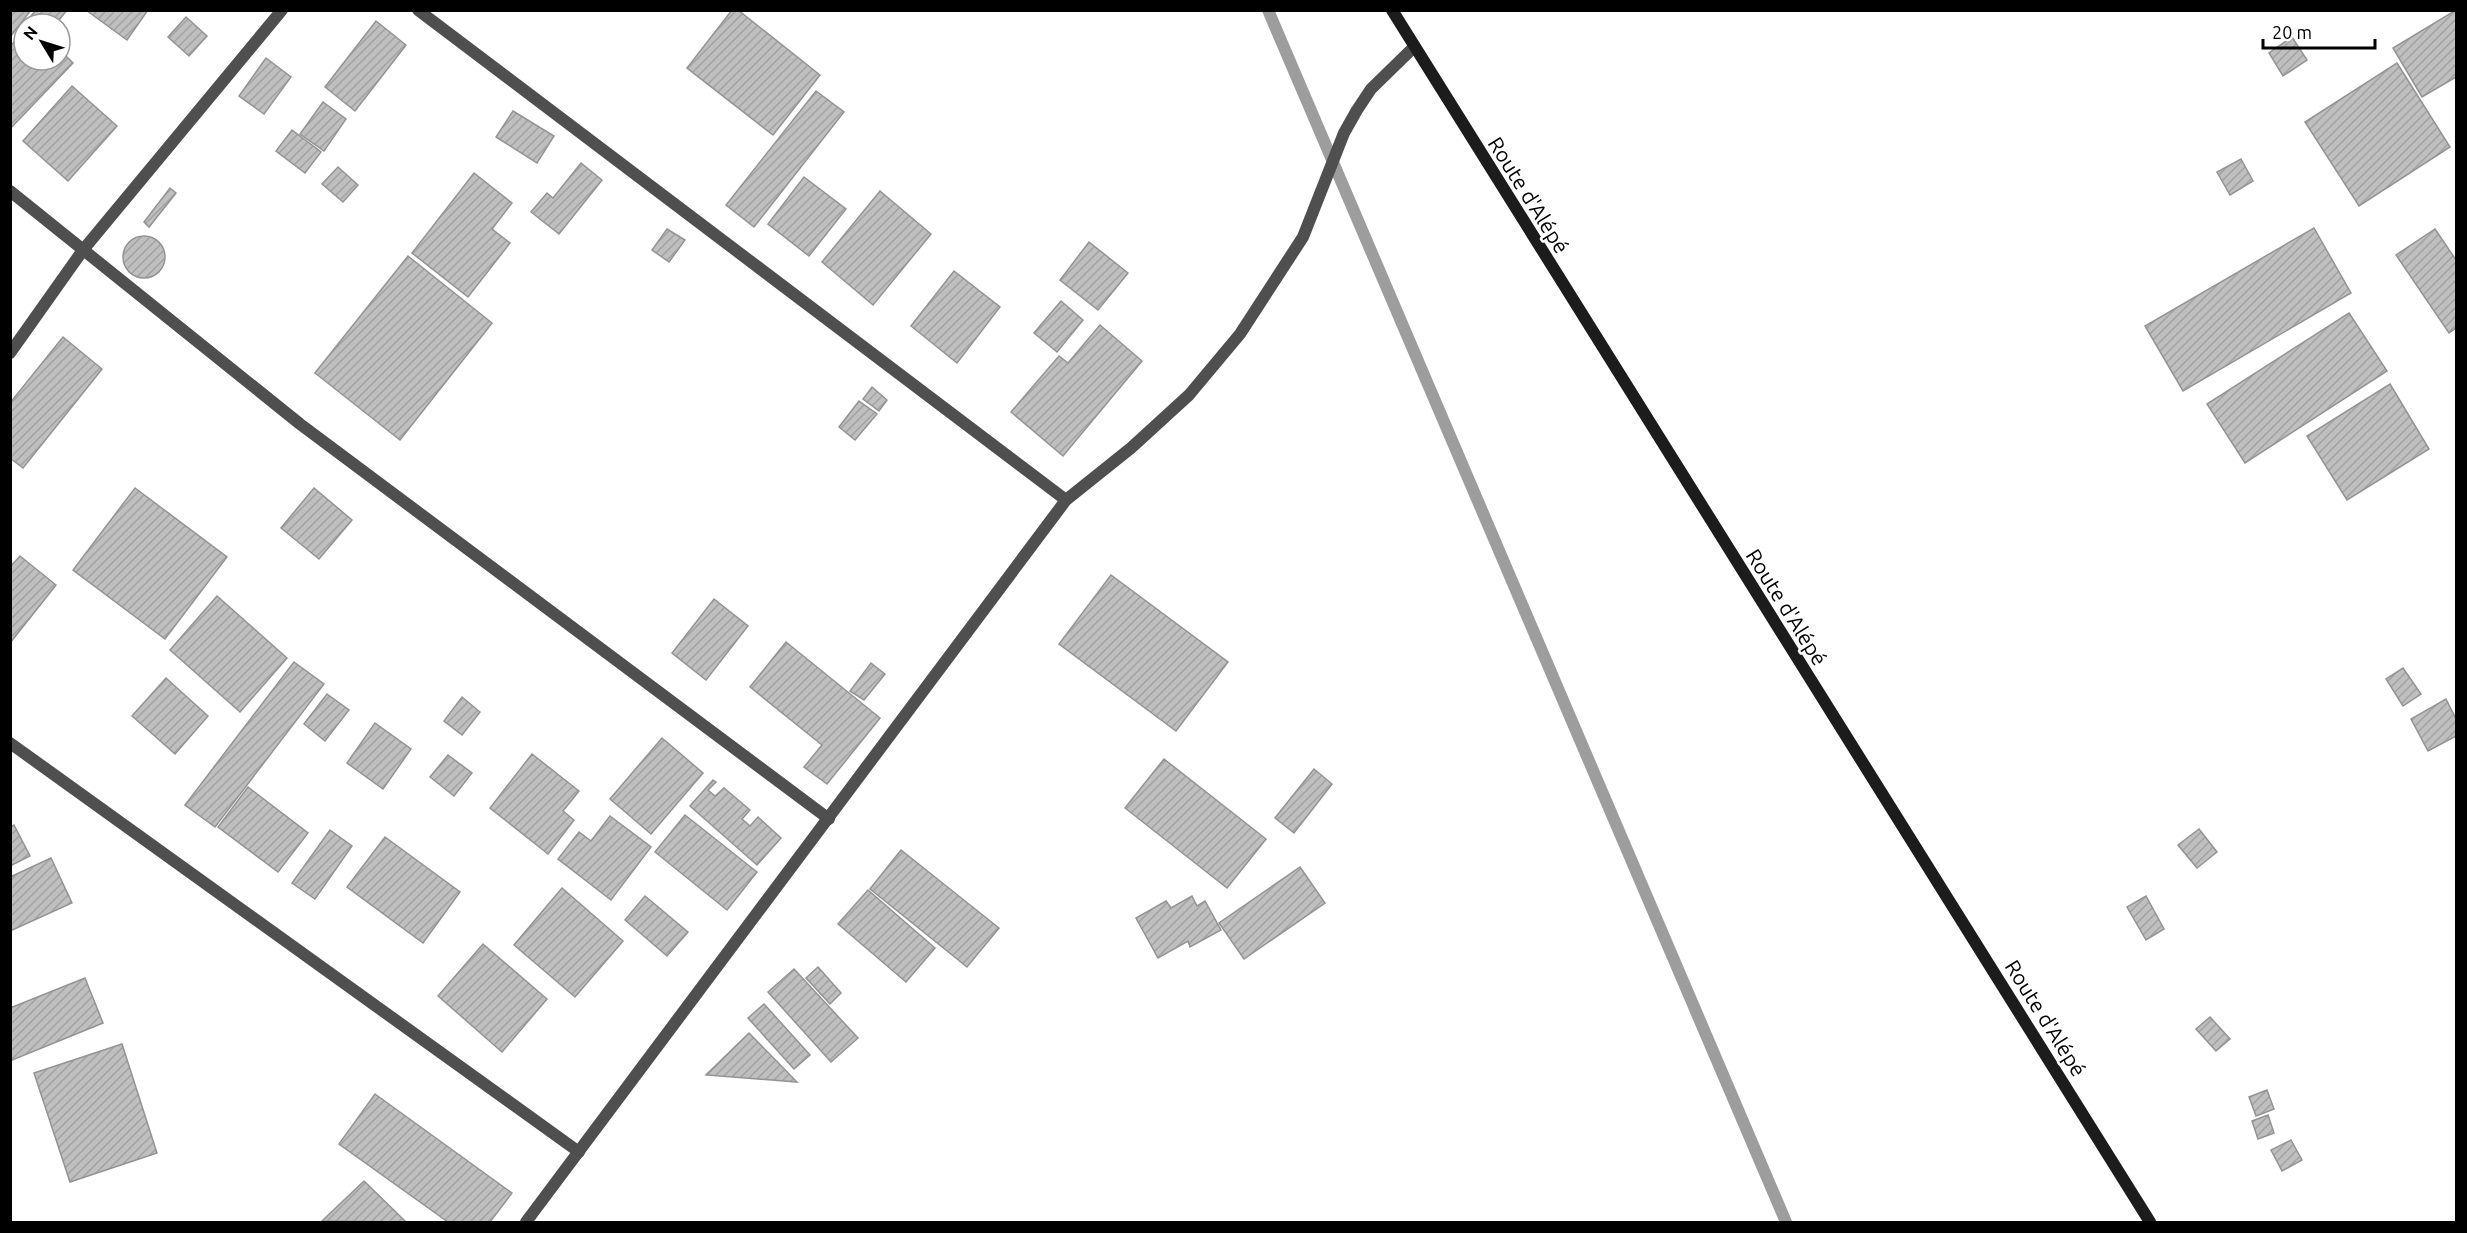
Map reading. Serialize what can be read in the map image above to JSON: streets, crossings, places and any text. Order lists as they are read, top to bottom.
{
  "streets": {
    "main road": ["Route d'Alépé"]
  },
  "scale_bar": "20 m",
  "north": "top left"
}
